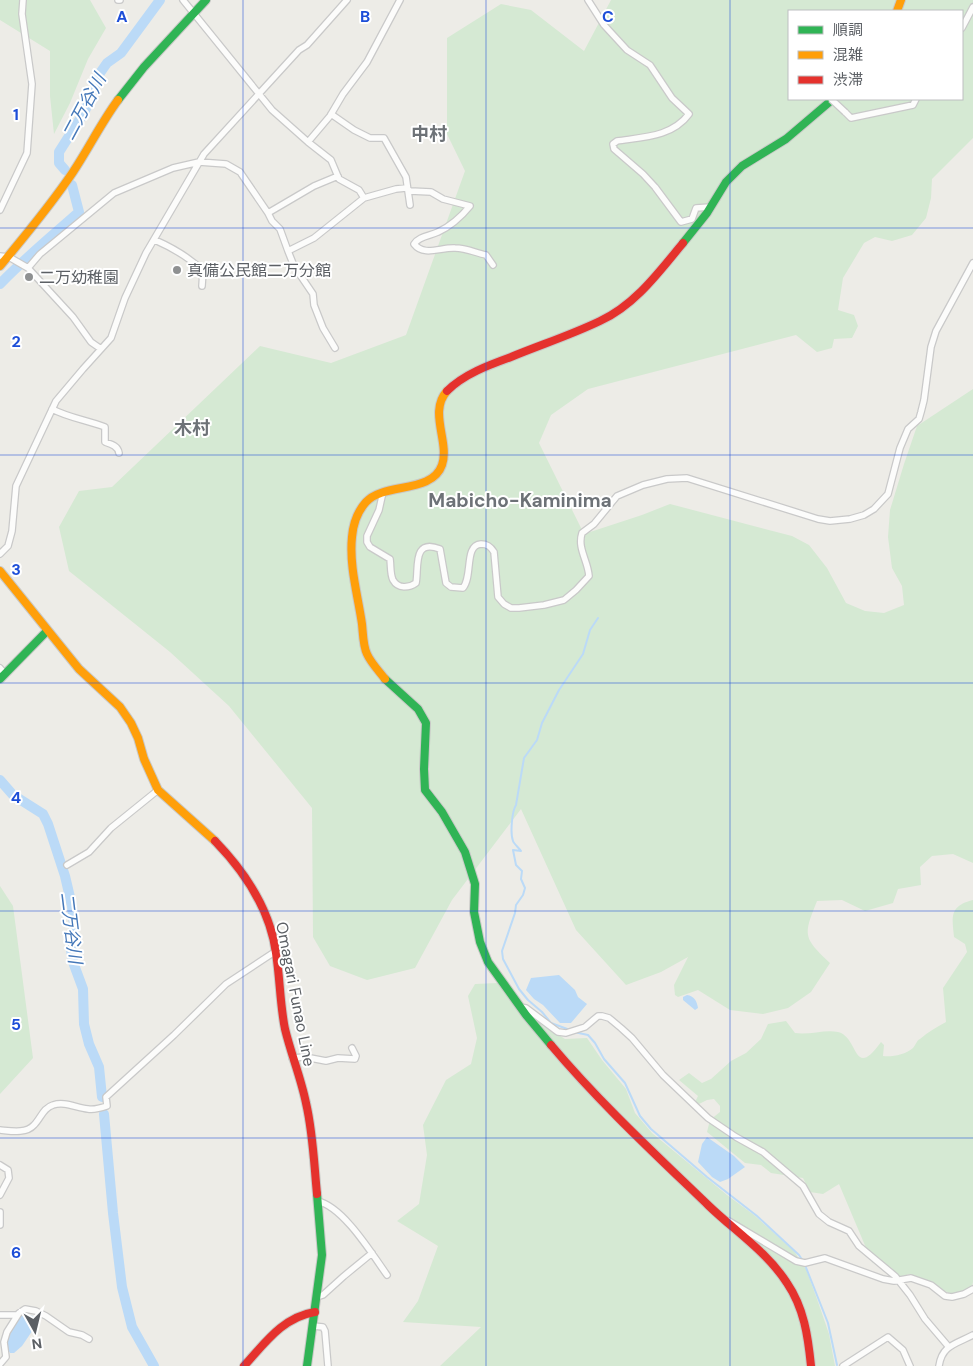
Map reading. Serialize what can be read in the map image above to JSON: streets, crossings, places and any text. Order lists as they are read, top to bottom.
{
  "streets": {
    "street": ["Omagari Funao Line"]
  },
  "districts": ["中村", "木村", "Mabicho-Kaminima"],
  "water": ["二万谷川"],
  "places": ["真備公民館二万分館", "二万幼稚園"],
  "legend": ["順調", "混雑", "渋滞"],
  "north": "bottom",
  "grid": {
    "columns": ["A", "B", "C"],
    "rows": [
      "1",
      "2",
      "3",
      "4",
      "5",
      "6"
    ]
  }
}
